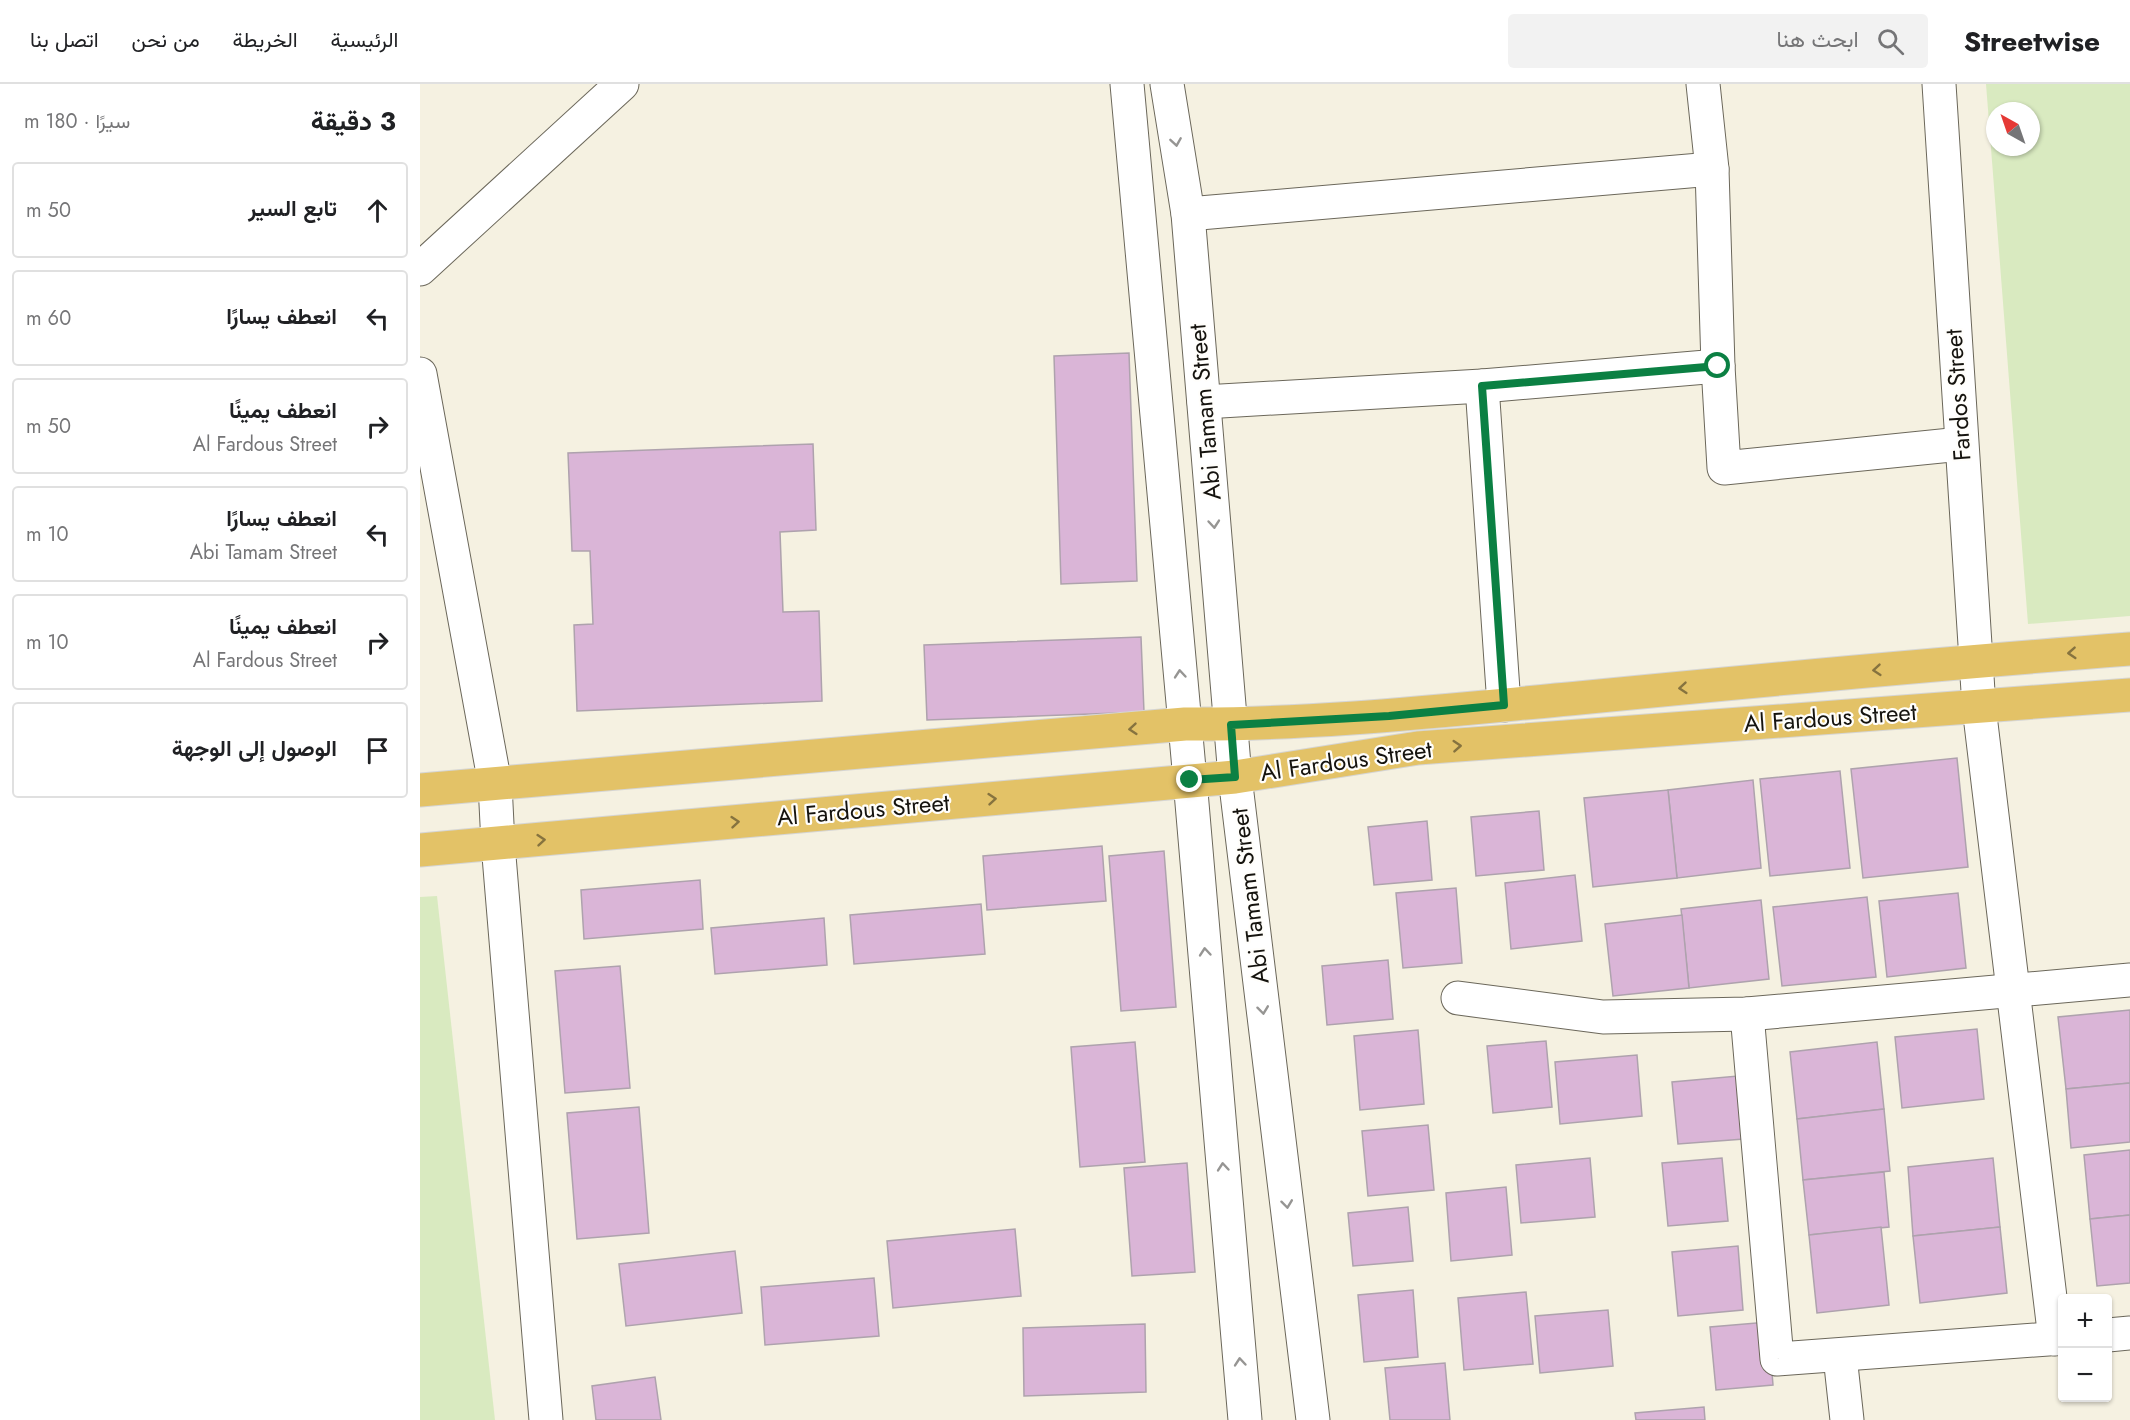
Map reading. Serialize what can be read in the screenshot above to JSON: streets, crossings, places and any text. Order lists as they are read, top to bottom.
{
  "streets": {
    "main road": ["Al Fardous Street"],
    "street": ["Fardos Street", "Abi Tamam Street"]
  },
  "crossings": [
    ["Fardos Street", "Al Fardous Street"],
    ["Abi Tamam Street", "Al Fardous Street"]
  ],
  "north": "top left",
  "page": {
    "header": "Streetwise",
    "search": "ابحث هنا",
    "nav": [
      "الرئيسية",
      "الخريطة",
      "من نحن",
      "اتصل بنا"
    ],
    "heading": ["3 دقيقة", "سيرًا · 180 m"],
    "list": [
      ["تابع السير", "50 m"],
      ["انعطف يسارًا", "60 m"],
      ["انعطف يمينًا", "Al Fardous Street", "50 m"],
      ["انعطف يسارًا", "Abi Tamam Street", "10 m"],
      ["انعطف يمينًا", "Al Fardous Street", "10 m"],
      "الوصول إلى الوجهة"
    ],
    "map_buttons": ["+", "−"]
  }
}
